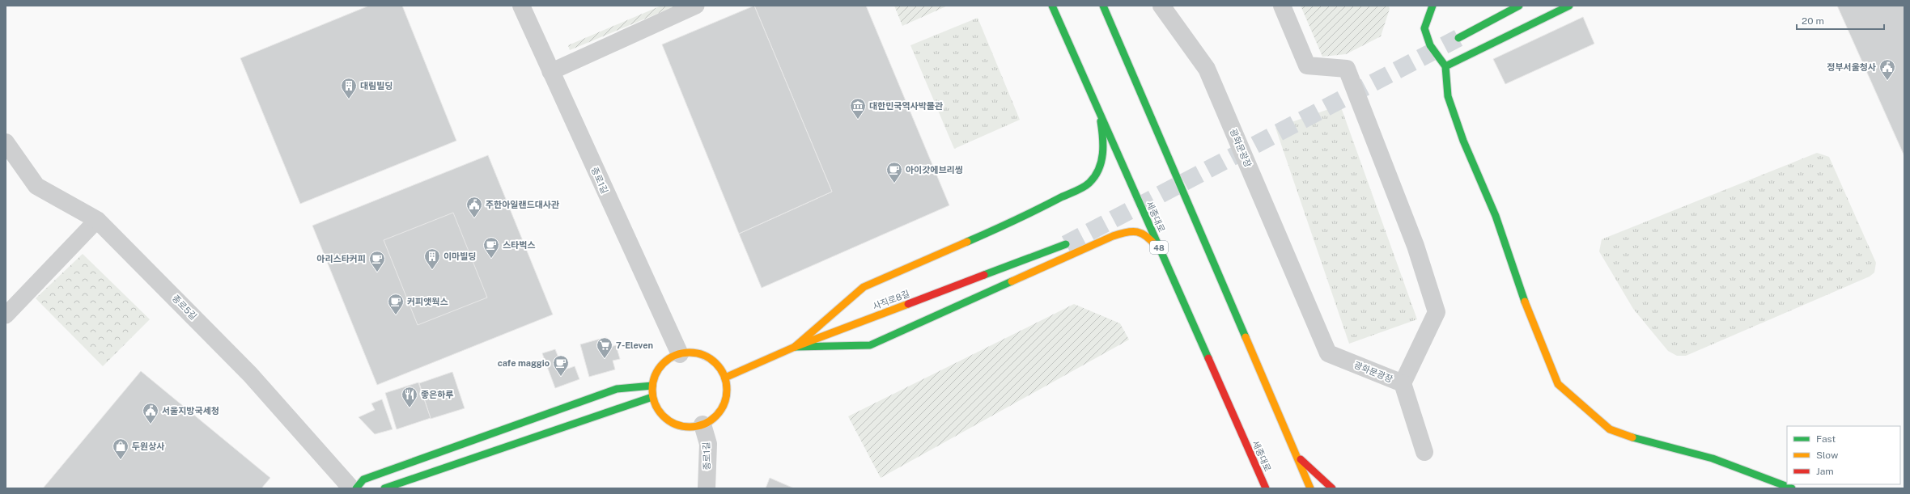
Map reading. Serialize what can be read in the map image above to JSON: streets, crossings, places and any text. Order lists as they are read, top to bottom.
{
  "streets": {
    "street": [
      "광화문광장",
      "종로1길",
      "세종대로",
      "48",
      "사직로8길",
      "종로5길"
    ]
  },
  "crossings": [
    ["종로1길", "사직로8길"]
  ],
  "places": {
    "public building": ["정부서울청사", "주한아일랜드대사관", "서울지방국세청"],
    "building": ["대림빌딩", "이마빌딩"],
    "museum": ["대한민국역사박물관"],
    "cafe": [
      "아이갓에브리씽",
      "스타벅스",
      "아리스타커피",
      "커피앳웍스",
      "cafe maggio"
    ],
    "supermarket": ["7-Eleven"],
    "restaurant": ["좋은하루"],
    "shop": ["두원상사"]
  },
  "legend": ["Fast", "Slow", "Jam"],
  "scale_bar": "20 m"
}
